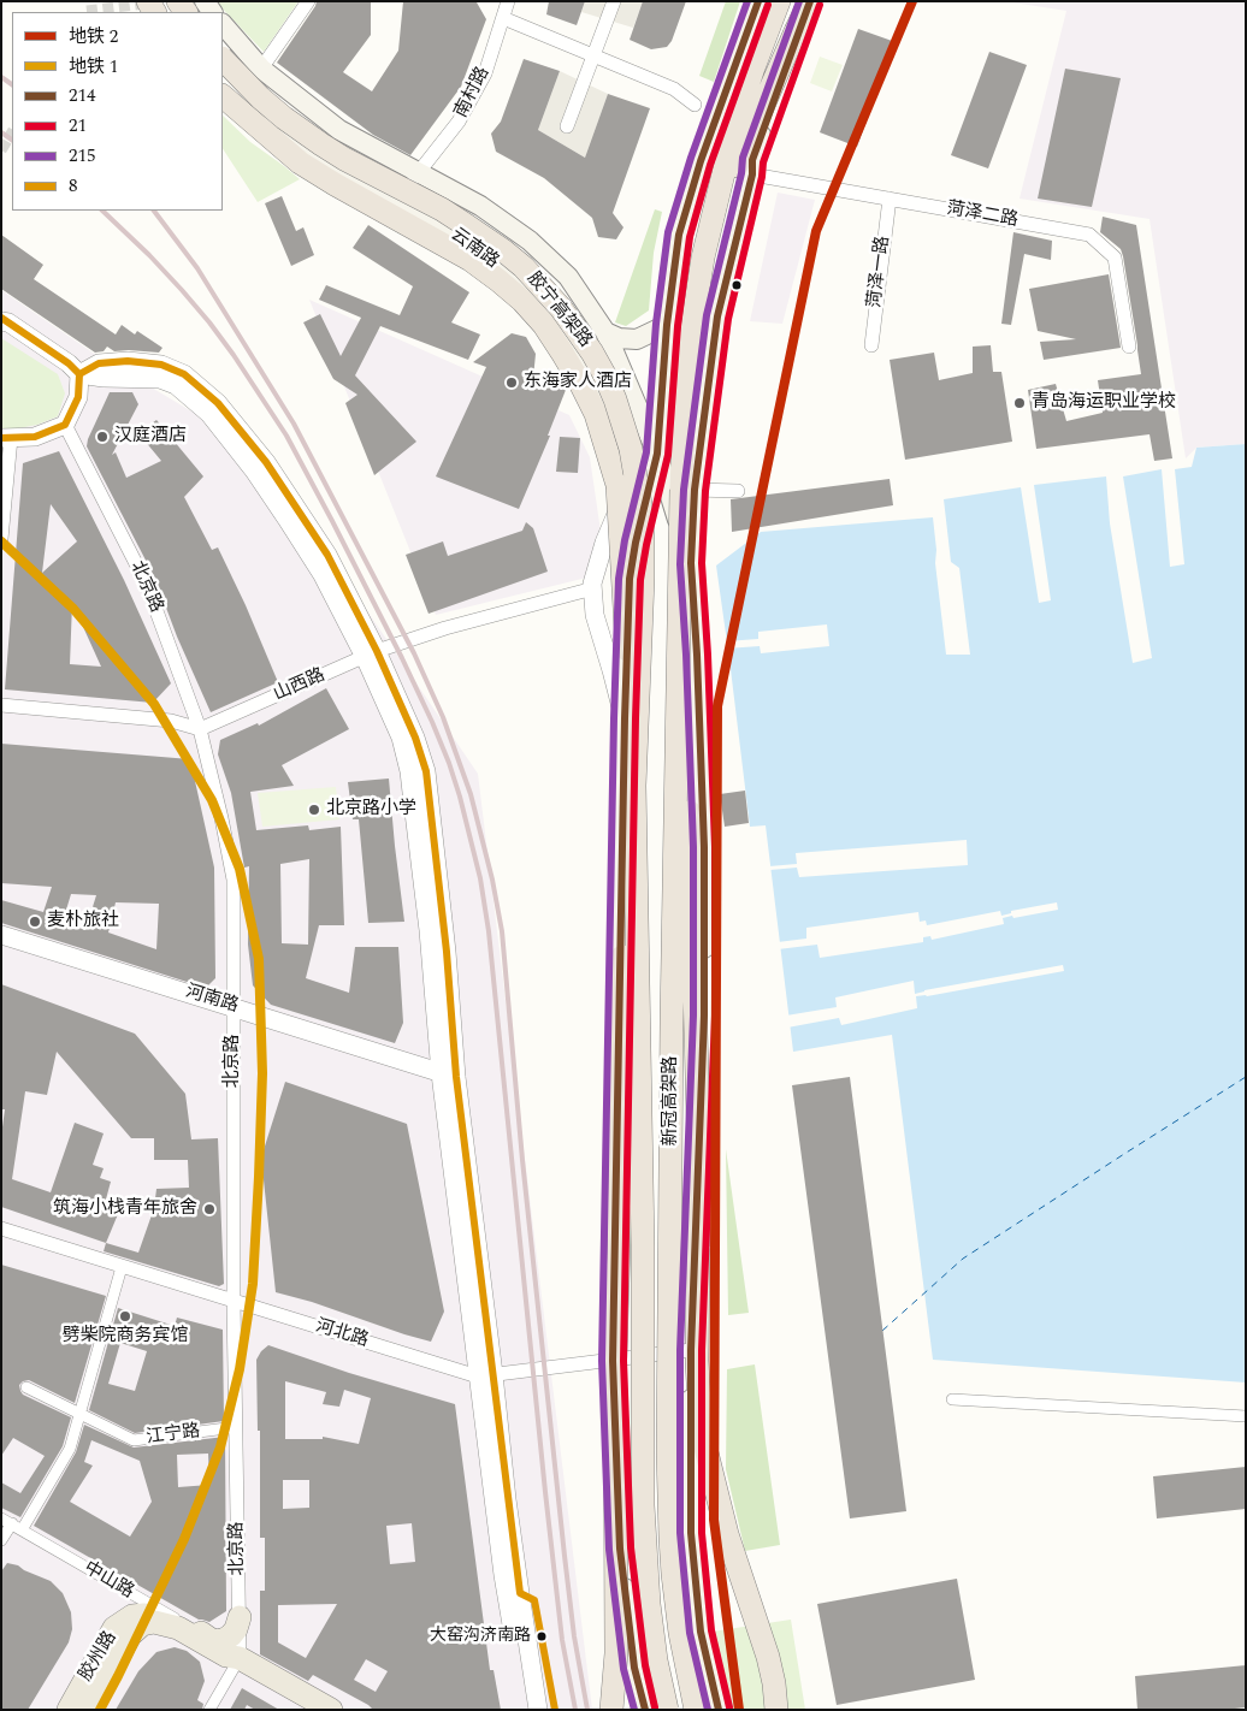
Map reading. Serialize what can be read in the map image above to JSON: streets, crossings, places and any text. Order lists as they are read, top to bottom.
{
  "streets": {
    "highway": ["胶宁高架路", "新冠高架路"],
    "main road": ["云南路", "中山路", "胶州路"],
    "street": [
      "南村路",
      "菏泽二路",
      "菏泽一路",
      "北京路",
      "山西路",
      "河南路",
      "河北路",
      "江宁路"
    ]
  },
  "crossings": [
    ["南村路", "云南路"],
    ["菏泽二路", "菏泽一路"],
    ["胶宁高架路", "新冠高架路"],
    ["北京路", "山西路"],
    ["北京路", "河南路"],
    ["北京路", "河北路"],
    ["北京路", "江宁路"],
    ["北京路", "中山路"],
    ["中山路", "胶州路"]
  ],
  "places": [
    "东海家人酒店",
    "青岛海运职业学校",
    "汉庭酒店",
    "北京路小学",
    "麦朴旅社",
    "筑海小栈青年旅舍",
    "劈柴院商务宾馆",
    "大窑沟济南路"
  ],
  "lines": [
    "metro line 2",
    "transit line 214",
    "transit line 215",
    "transit line 21",
    "transit line 8",
    "metro line 1"
  ],
  "legend": [
    "地铁 2",
    "地铁 1",
    "214",
    "21",
    "215",
    "8"
  ]
}
